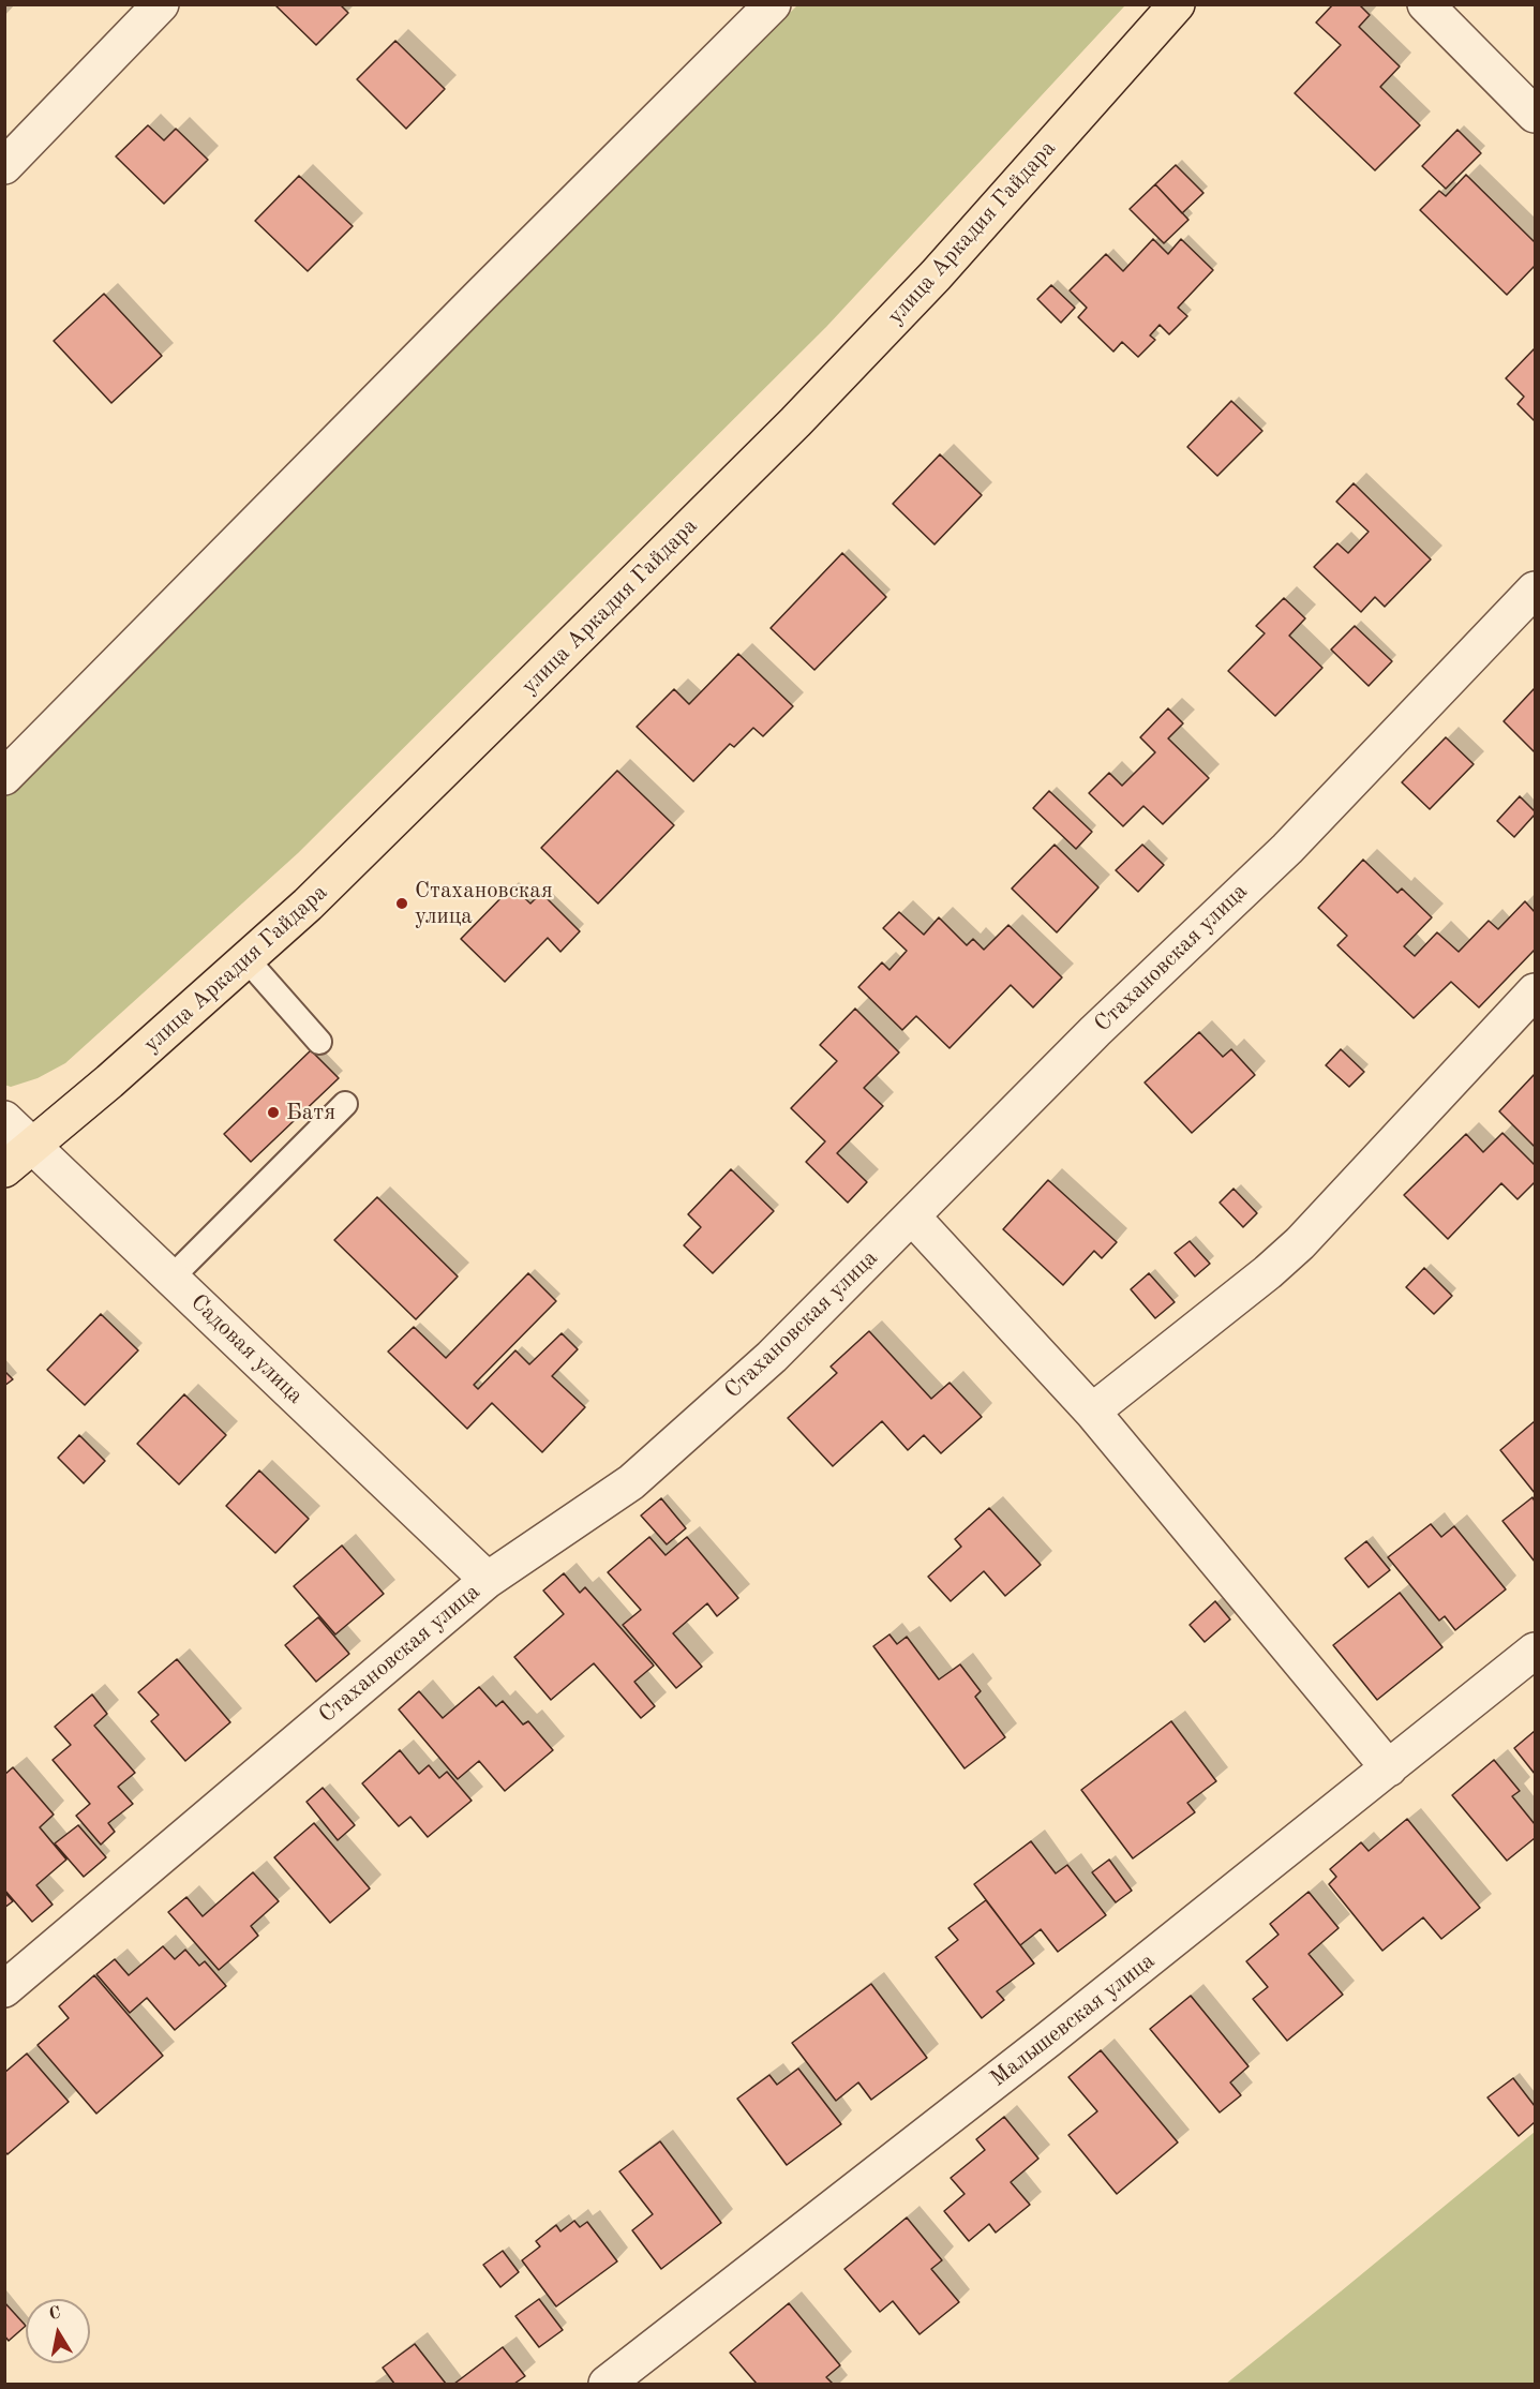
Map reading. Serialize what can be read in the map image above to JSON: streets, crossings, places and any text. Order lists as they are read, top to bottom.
{
  "streets": {
    "main road": ["улица Аркадия Гайдара"],
    "street": ["Стахановская улица", "Садовая улица", "Малышевская улица"]
  },
  "crossings": [
    ["улица Аркадия Гайдара", "Садовая улица"],
    ["Стахановская улица", "Садовая улица"]
  ],
  "places": ["Стахановская улица", "Батя"],
  "north": "top"
}
